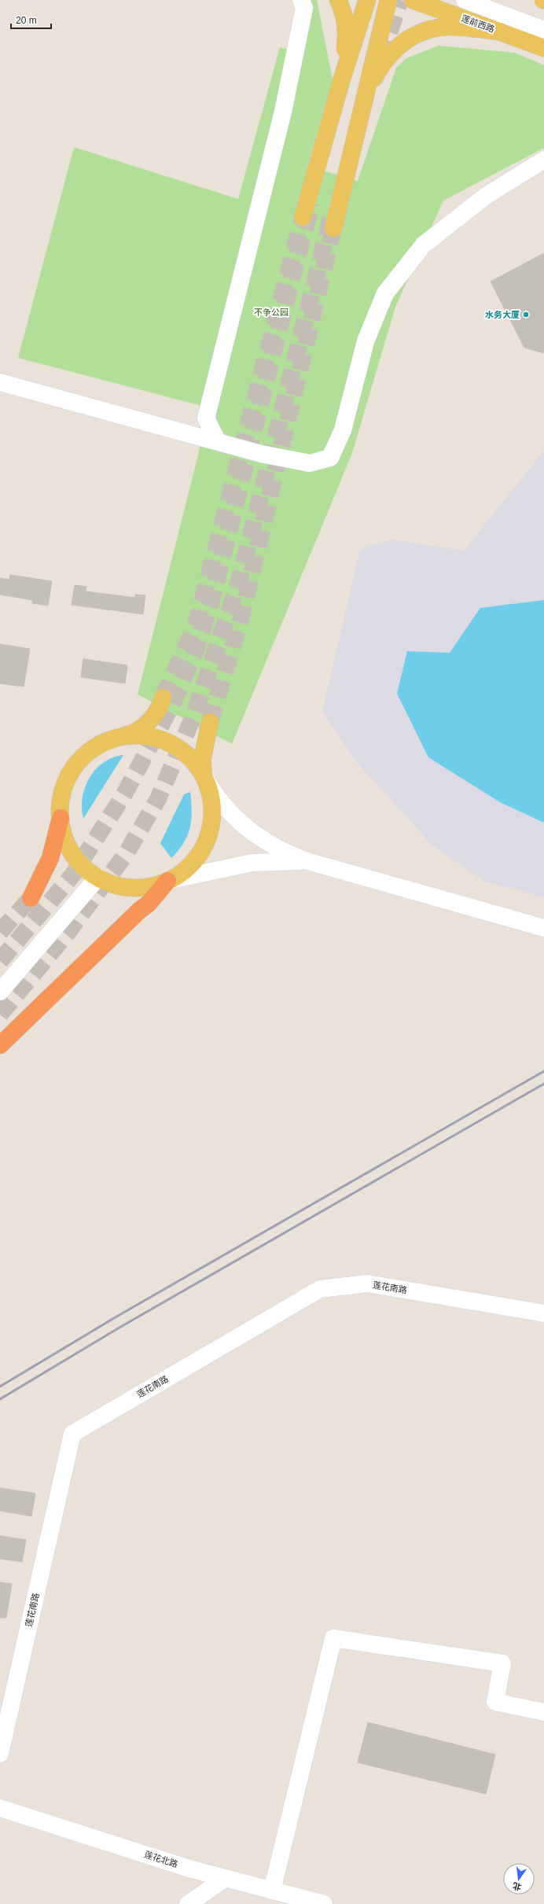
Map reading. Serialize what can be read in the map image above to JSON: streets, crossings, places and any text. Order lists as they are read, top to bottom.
{
  "streets": {
    "main road": ["莲前西路"],
    "street": ["莲花南路", "莲花北路"]
  },
  "parks": ["不争公园"],
  "places": ["水务大厦"],
  "scale_bar": "20 m",
  "north": "bottom"
}
